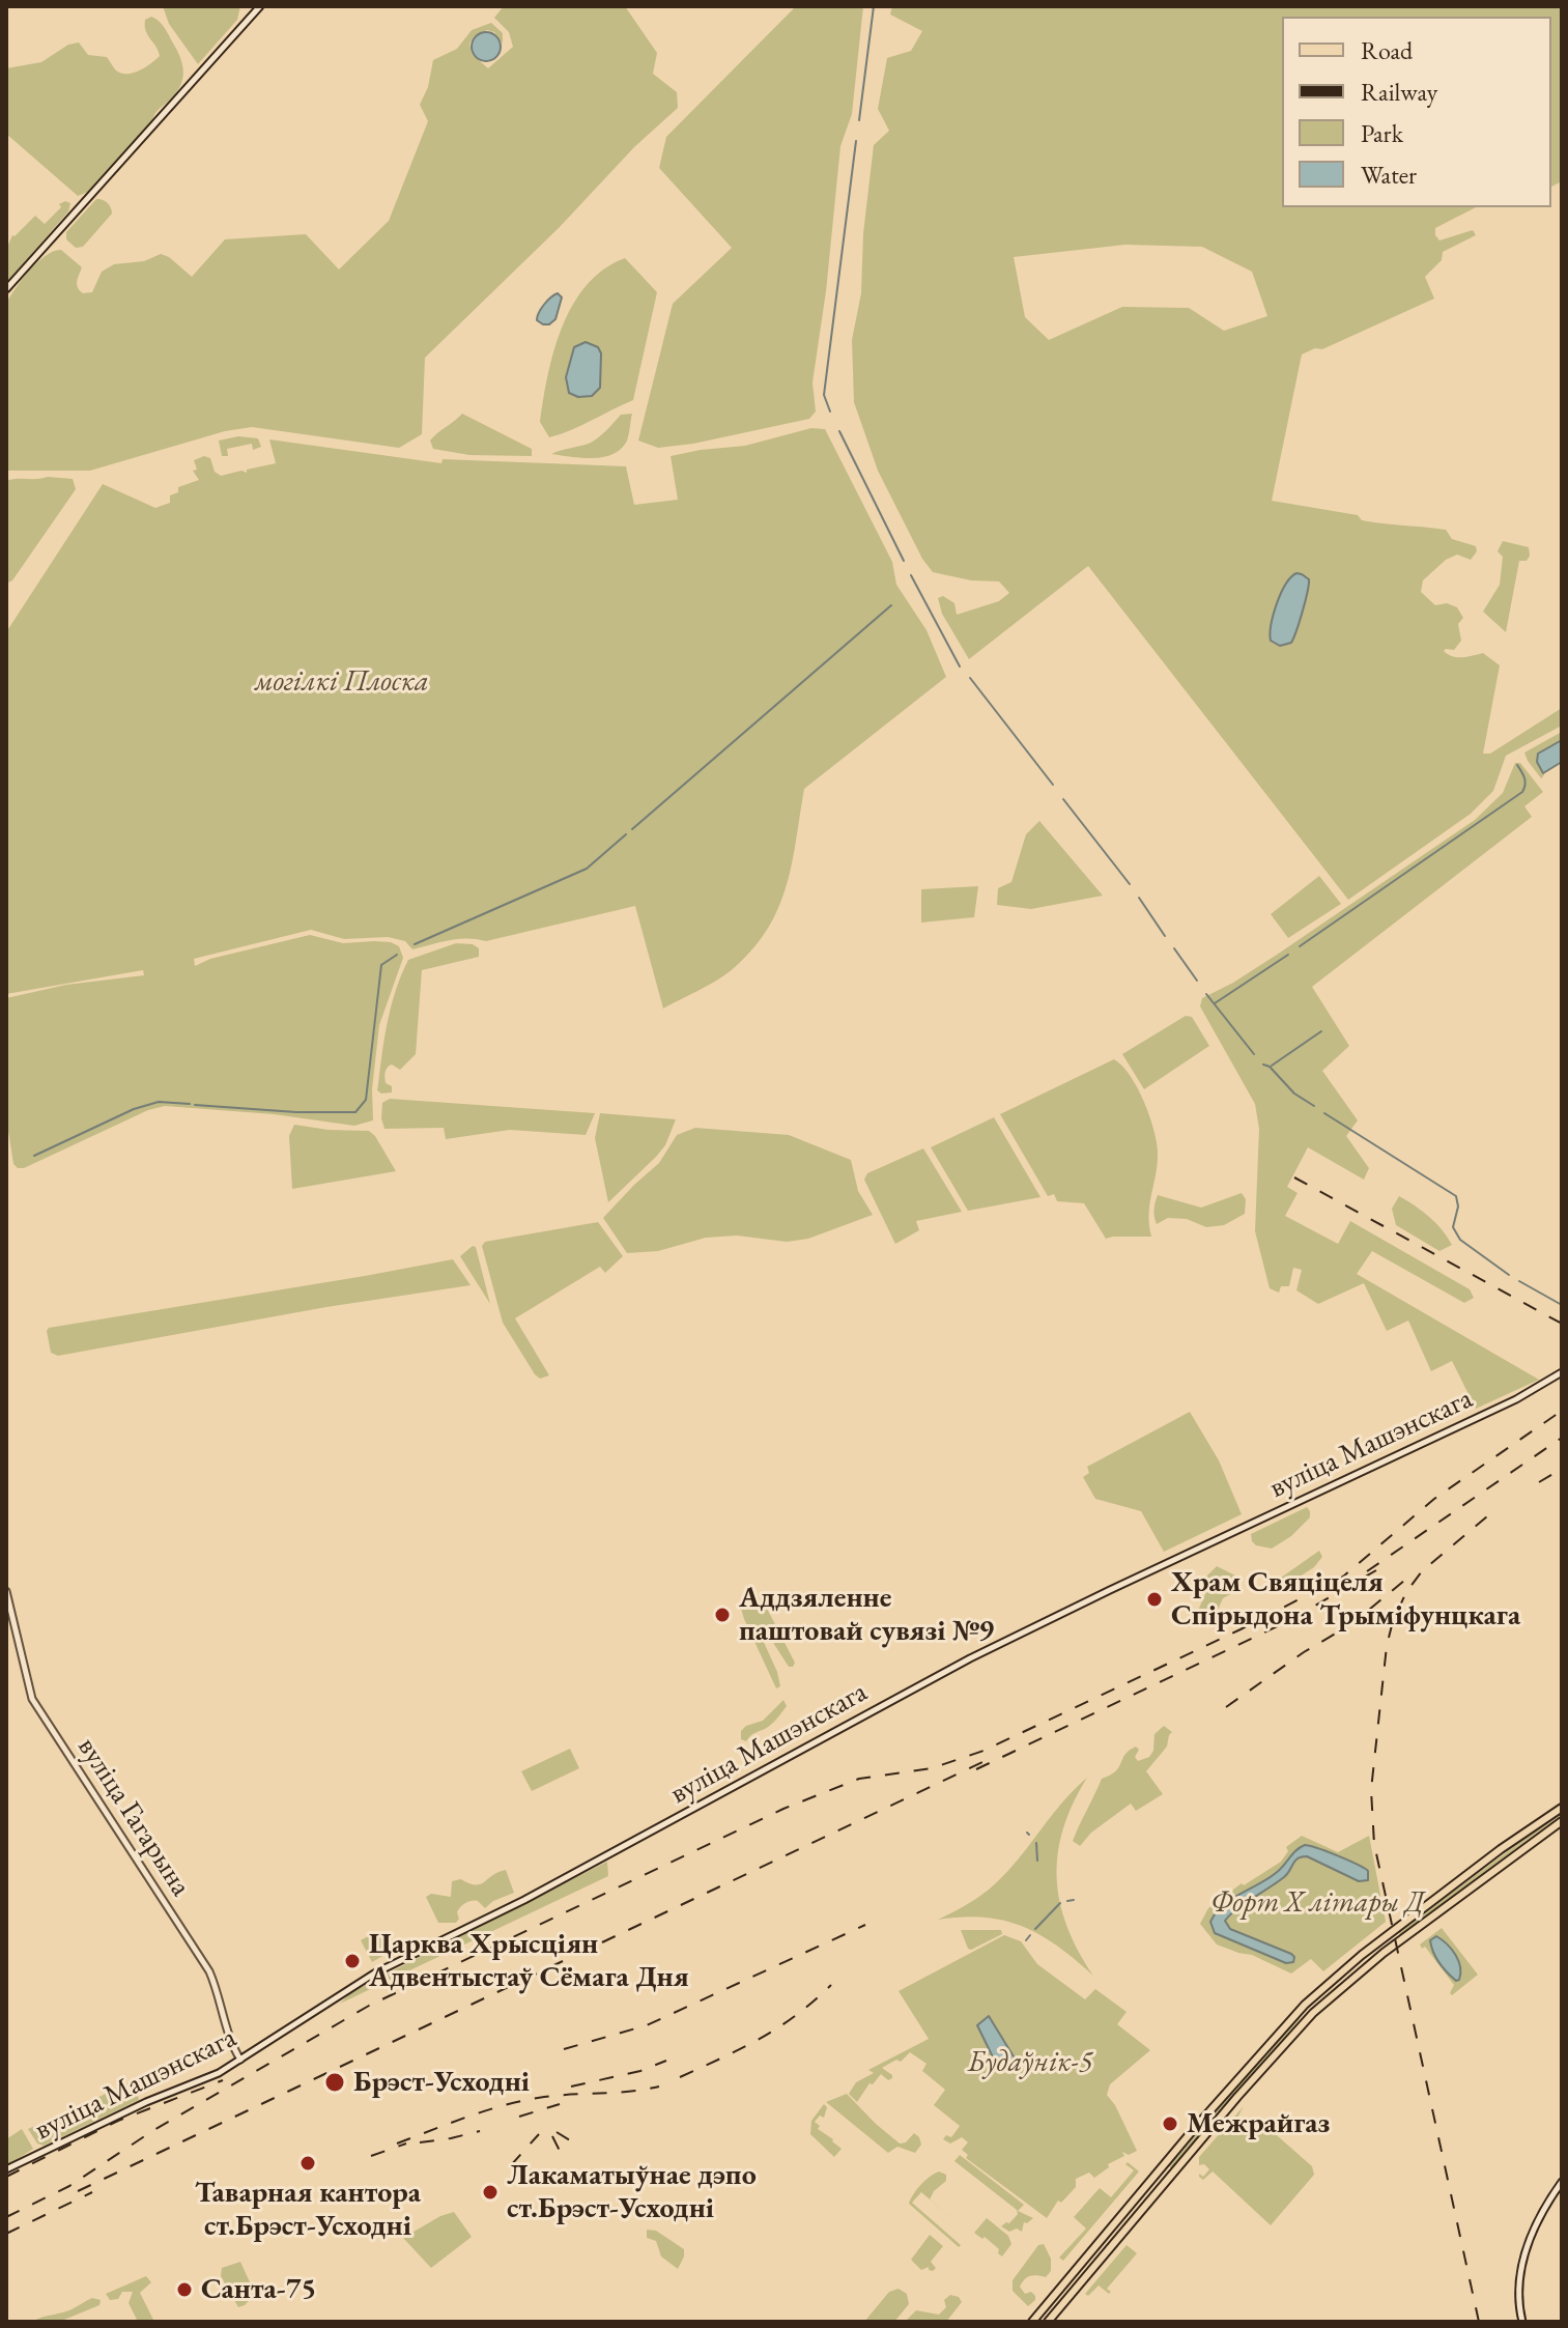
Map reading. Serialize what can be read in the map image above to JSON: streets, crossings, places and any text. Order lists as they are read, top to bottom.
{
  "streets": {
    "main road": ["вуліца Машэнскага", "вуліца Гагарына"]
  },
  "crossings": [
    ["вуліца Машэнскага", "вуліца Гагарына"]
  ],
  "parks": ["могілкі Плоска", "Форт X літары Д", "Будаўнік-5"],
  "places": [
    "Храм Свяціцеля Спірыдона Трыміфунцкага",
    "Аддзяленне паштовай сувязі №9",
    "Царква Хрысціян Адвентыстаў Сёмага Дня",
    "Брэст-Усходні",
    "Межрайгаз",
    "Таварная кантора ст.Брэст-Усходні",
    "Лакаматыўнае дэпо ст.Брэст-Усходні",
    "Санта-75"
  ],
  "legend": [
    "Road",
    "Railway",
    "Park",
    "Water"
  ]
}
